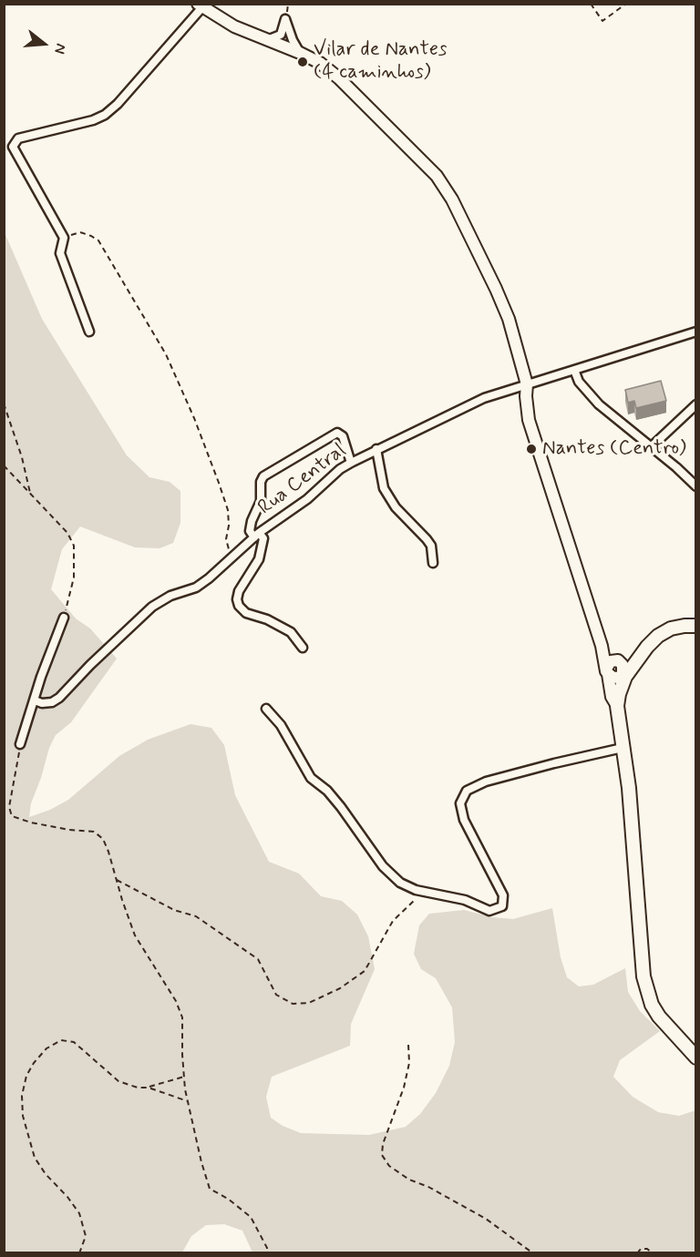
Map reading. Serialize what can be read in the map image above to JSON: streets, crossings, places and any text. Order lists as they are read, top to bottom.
{
  "streets": {
    "street": ["Rua Central"]
  },
  "places": ["Vilar de Nantes (4 caminhos)", "Nantes (Centro)"],
  "north": "right"
}
